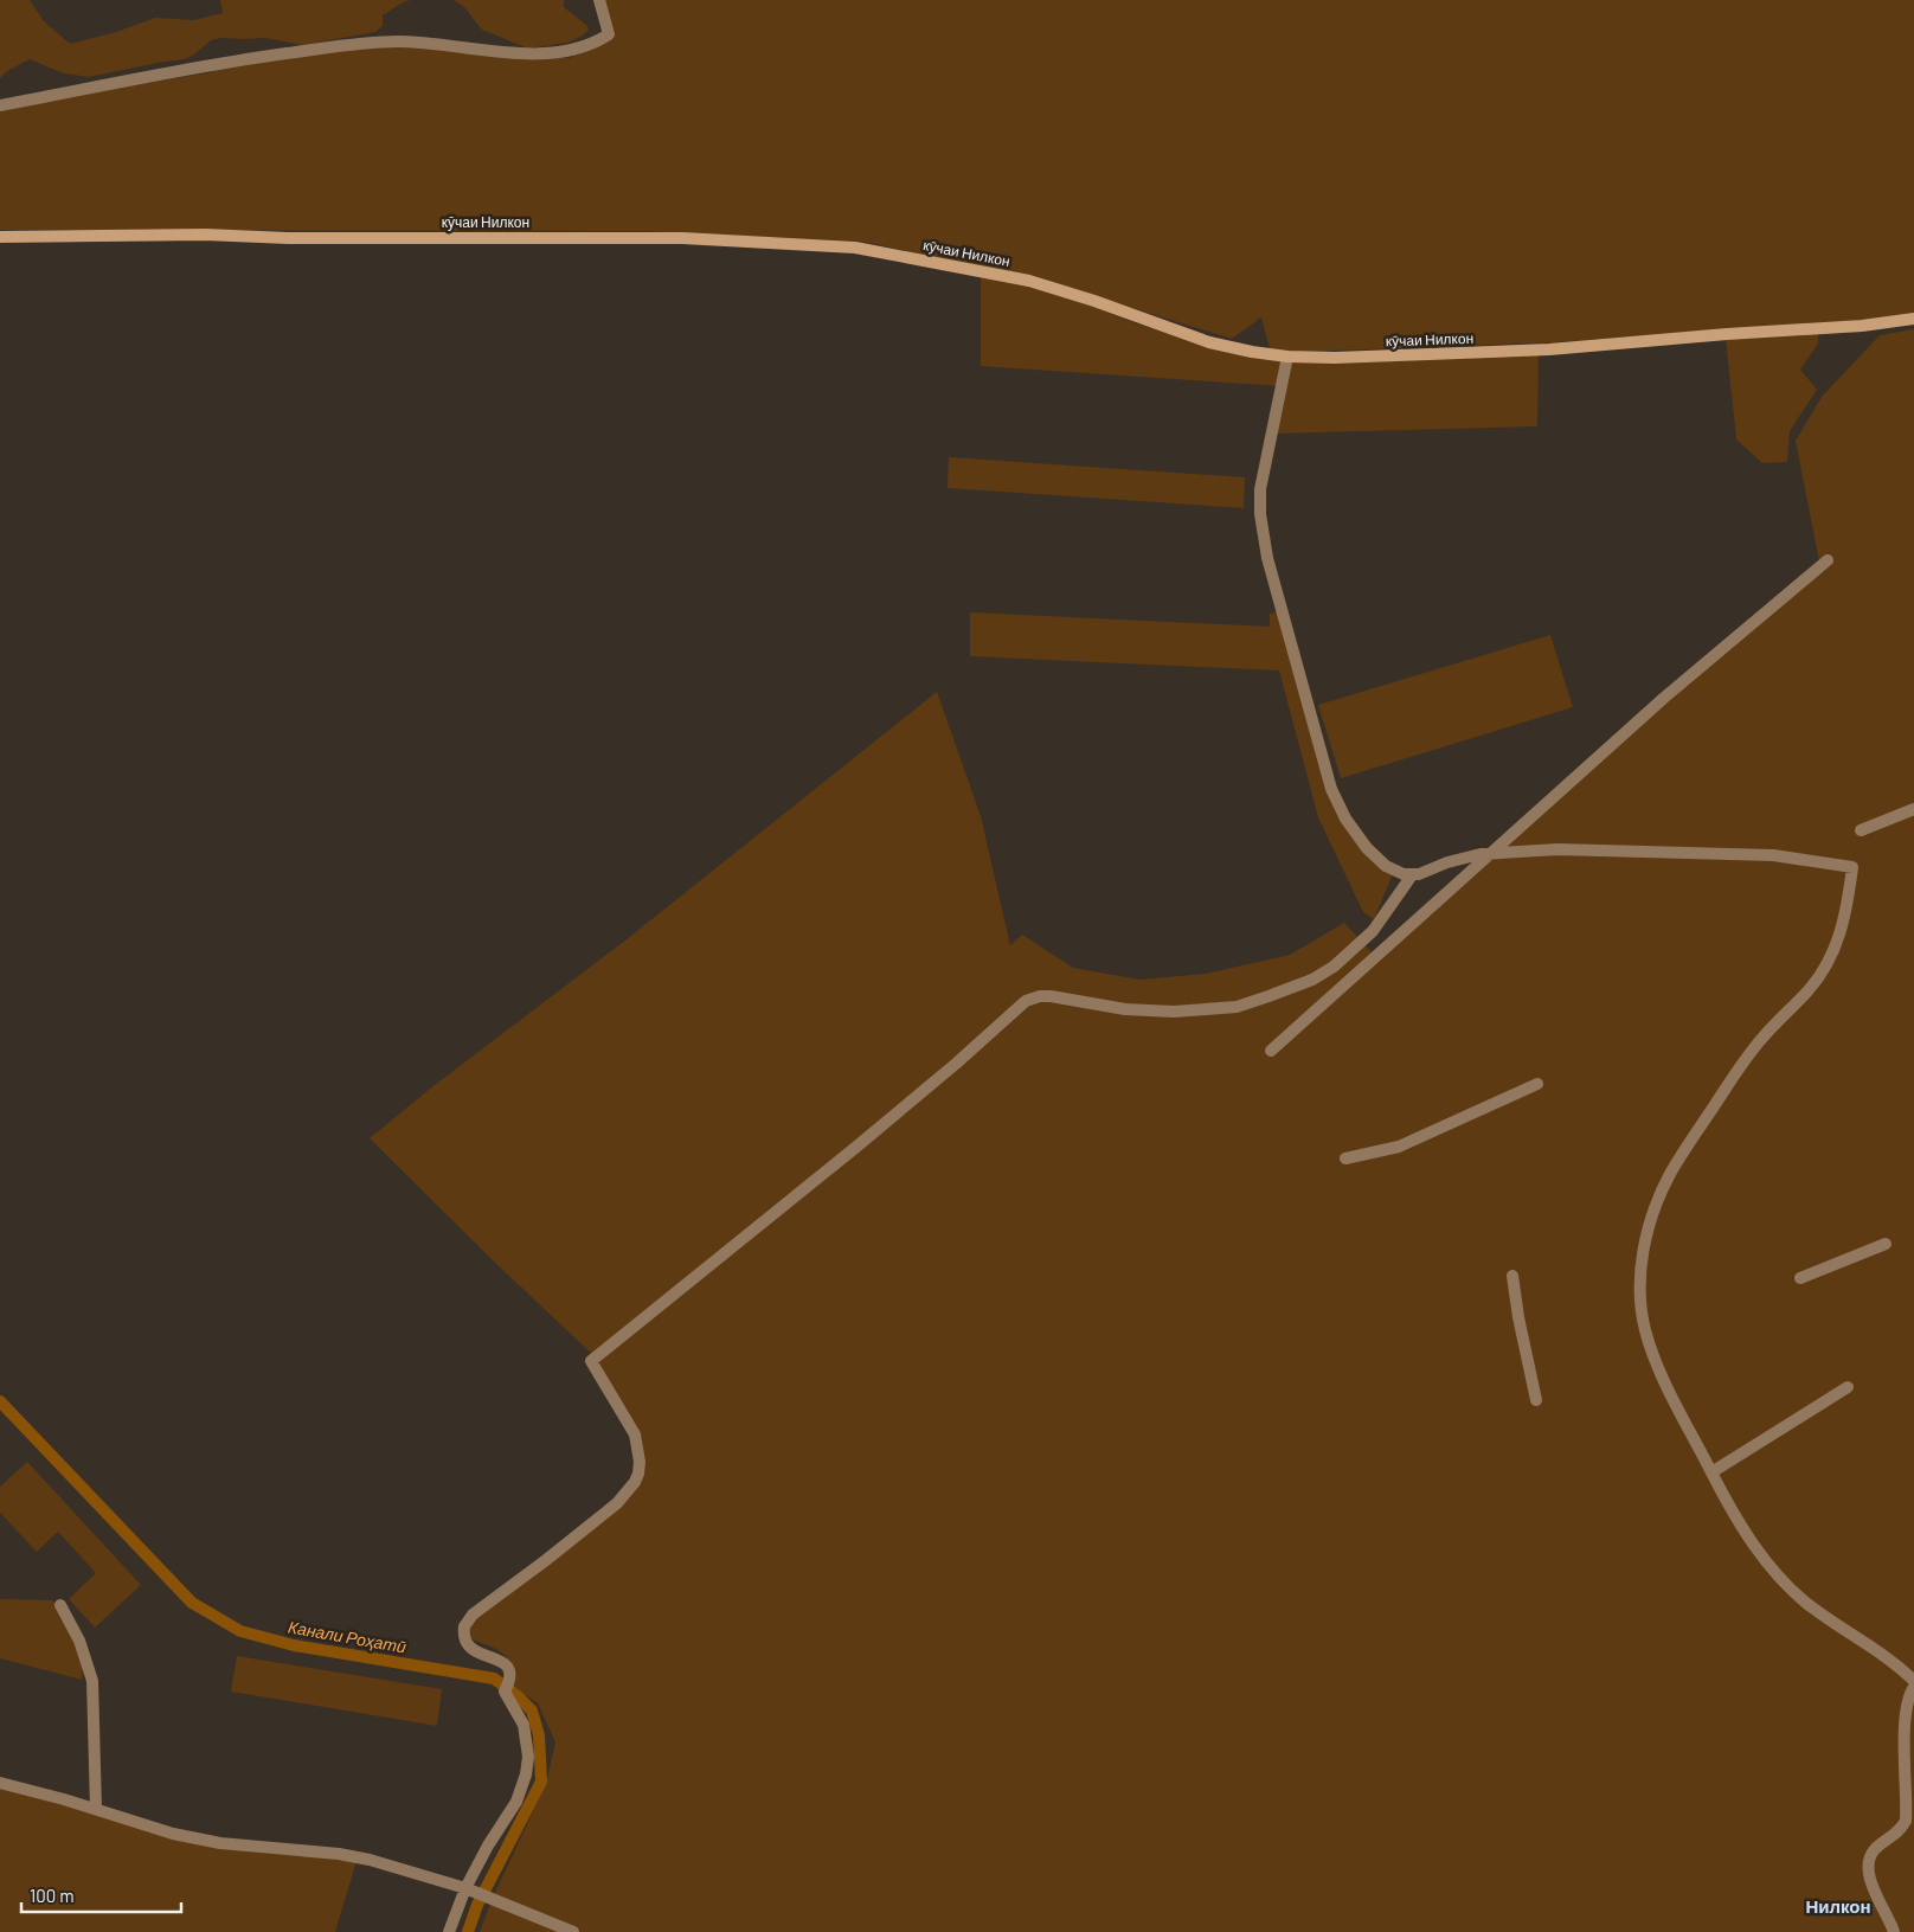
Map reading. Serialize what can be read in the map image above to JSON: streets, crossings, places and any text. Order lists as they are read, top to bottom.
{
  "streets": {
    "street": ["кӯчаи Нилкон"]
  },
  "districts": ["Нилкон"],
  "water": ["Канали Роҳатӣ"],
  "scale_bar": "100 m"
}
